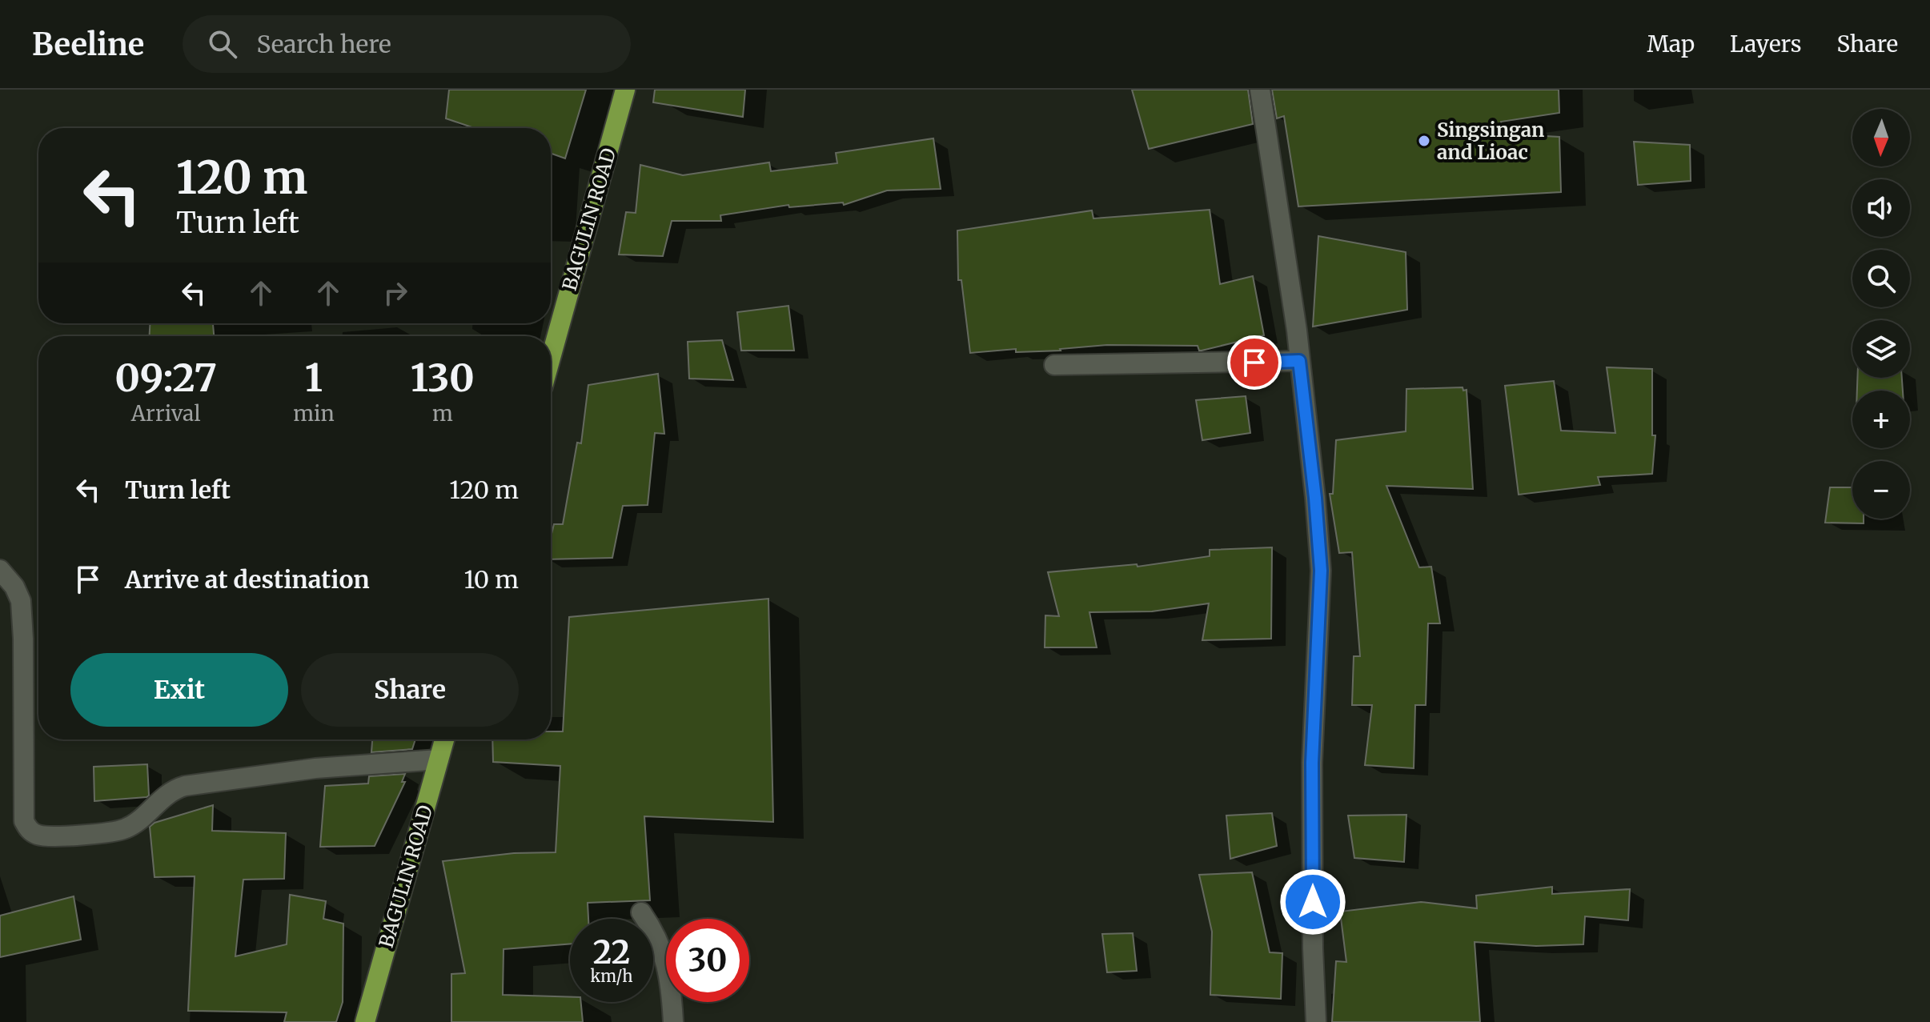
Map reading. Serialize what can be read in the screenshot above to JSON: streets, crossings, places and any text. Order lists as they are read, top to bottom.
{
  "streets": {
    "main road": ["BAGULIN ROAD"]
  },
  "places": ["Singsingan and Lioac"],
  "north": "bottom",
  "page": {
    "header": "Beeline",
    "search": "Search here",
    "nav": ["Map", "Layers", "Share"],
    "map_buttons": ["+", "−"],
    "turn": ["120 m", "Turn left"],
    "eta": [
      "09:27",
      "Arrival",
      "1",
      "min",
      "130",
      "m"
    ],
    "list": [
      {
        "name": "Turn left",
        "value": "120 m"
      },
      {
        "name": "Arrive at destination",
        "value": "10 m"
      }
    ],
    "buttons": ["Exit", "Share"],
    "speed": "22 km/h",
    "limit": "30"
  }
}
